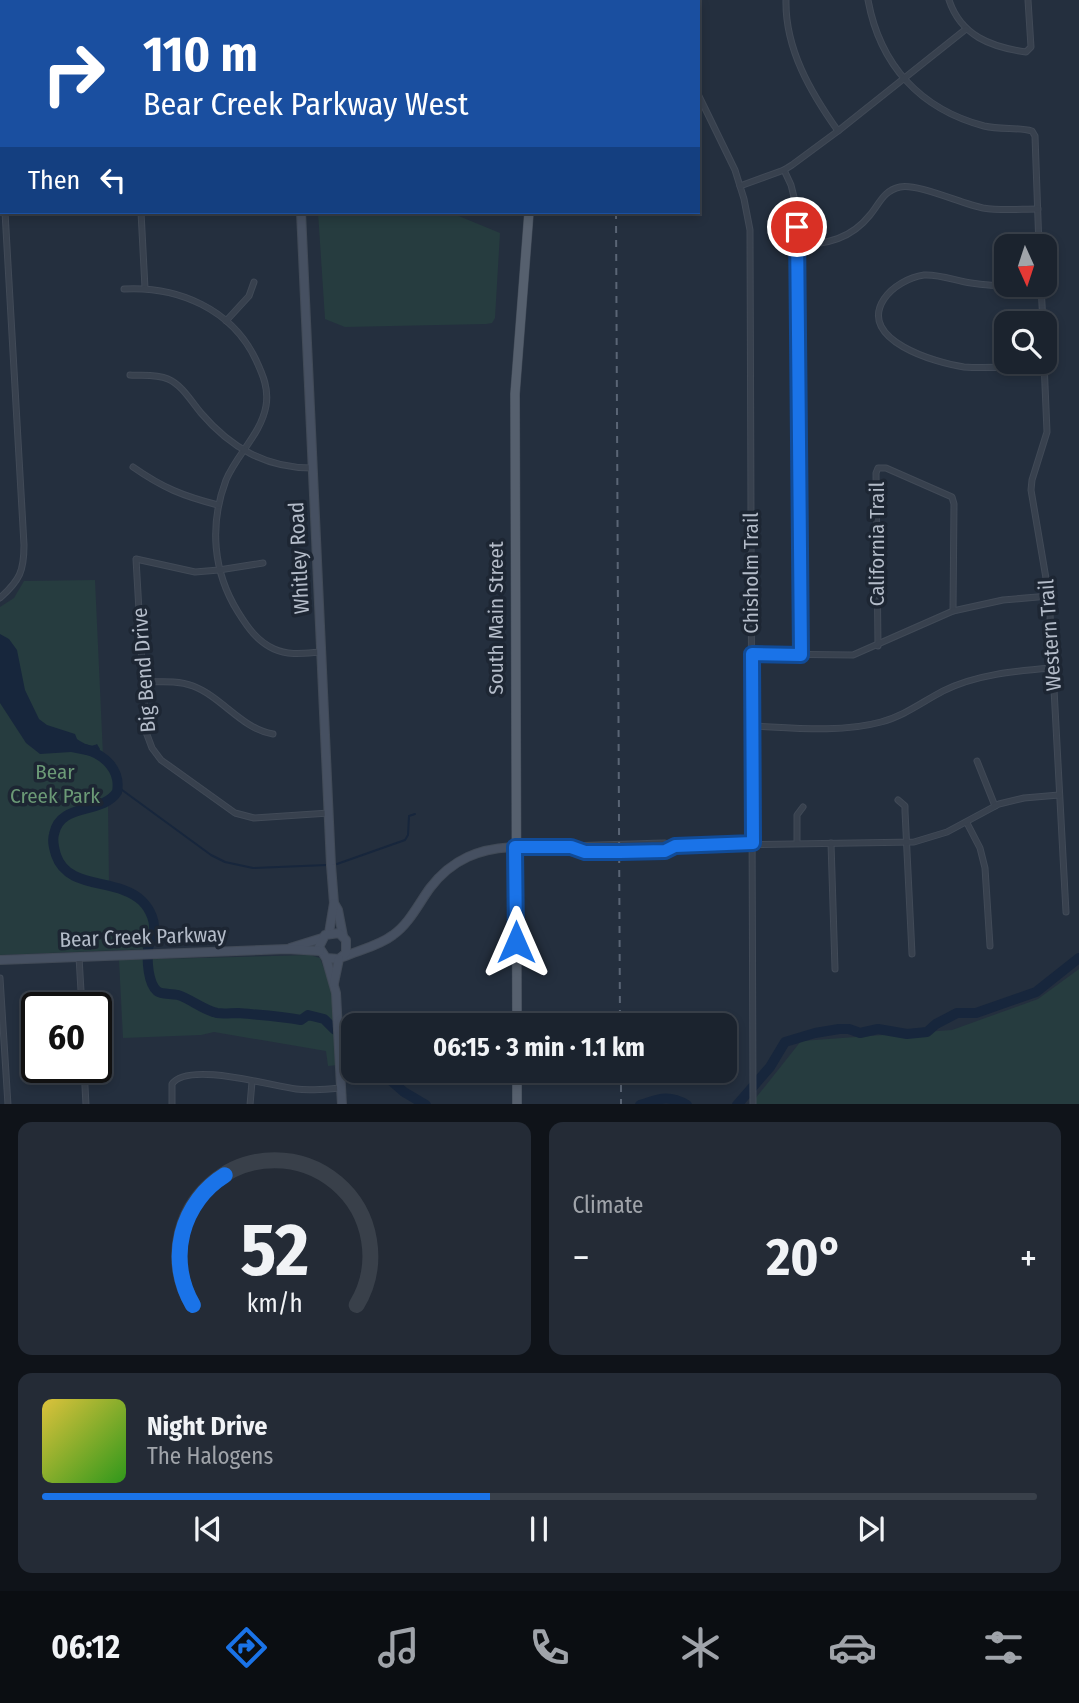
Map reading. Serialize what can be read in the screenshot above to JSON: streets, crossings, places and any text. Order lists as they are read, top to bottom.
{
  "streets": {
    "main road": ["South Main Street"],
    "street": [
      "California Trail",
      "Whitley Road",
      "Chisholm Trail",
      "Western Trail",
      "Big Bend Drive",
      "Bear Creek Parkway"
    ]
  },
  "crossings": [
    ["Whitley Road", "Big Bend Drive"],
    ["Whitley Road", "Bear Creek Parkway"]
  ],
  "parks": ["Bear Creek Park"],
  "north": "bottom",
  "page": {
    "turn": ["110 m", "Bear Creek Parkway West"],
    "then": "Then",
    "limit": "60",
    "trip": "06:15 · 3 min · 1.1 km",
    "tile": "Climate",
    "heat": ["−", "20°", "+"],
    "song": ["Night Drive", "The Halogens"],
    "tabs": "06:12",
    "gauge": ["52", "km/h"]
  }
}
